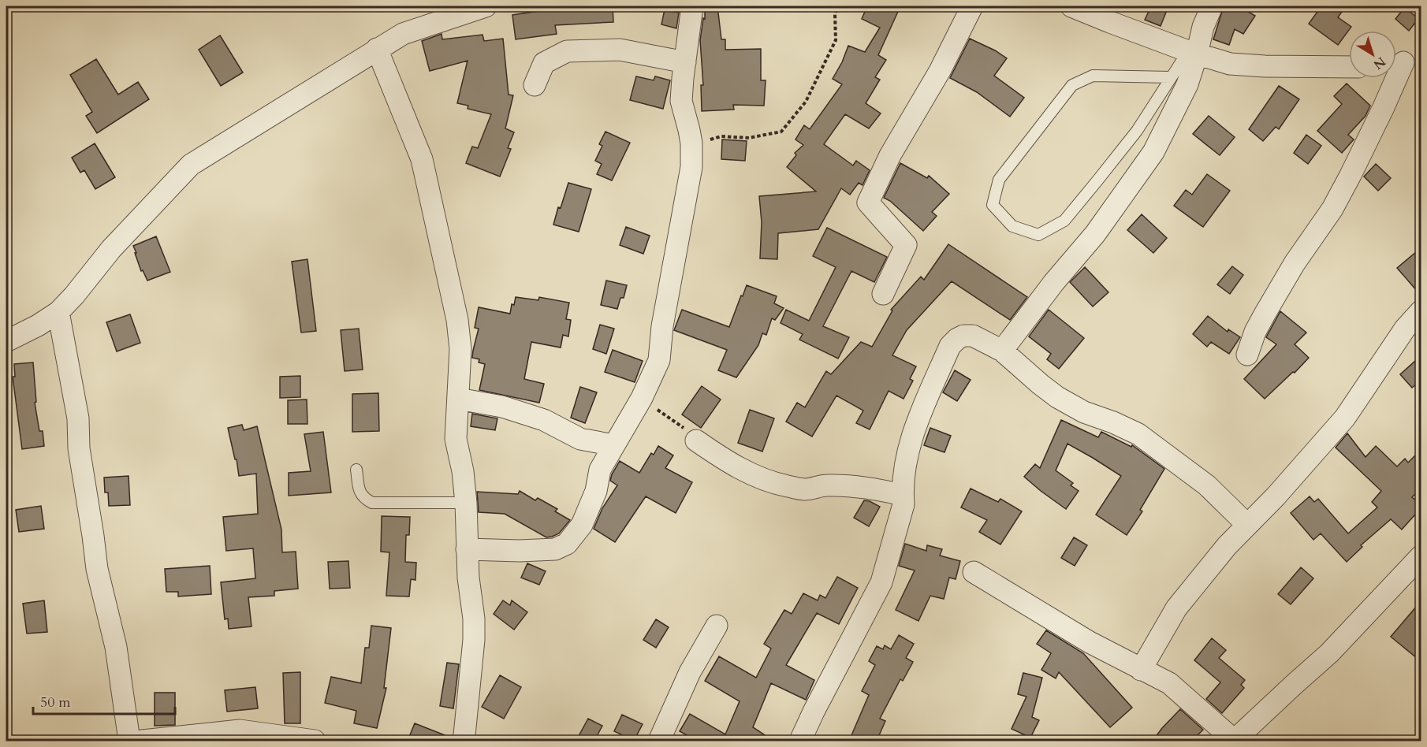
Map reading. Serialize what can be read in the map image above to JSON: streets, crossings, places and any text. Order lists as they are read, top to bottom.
{
  "scale_bar": "50 m",
  "north": "bottom right"
}
